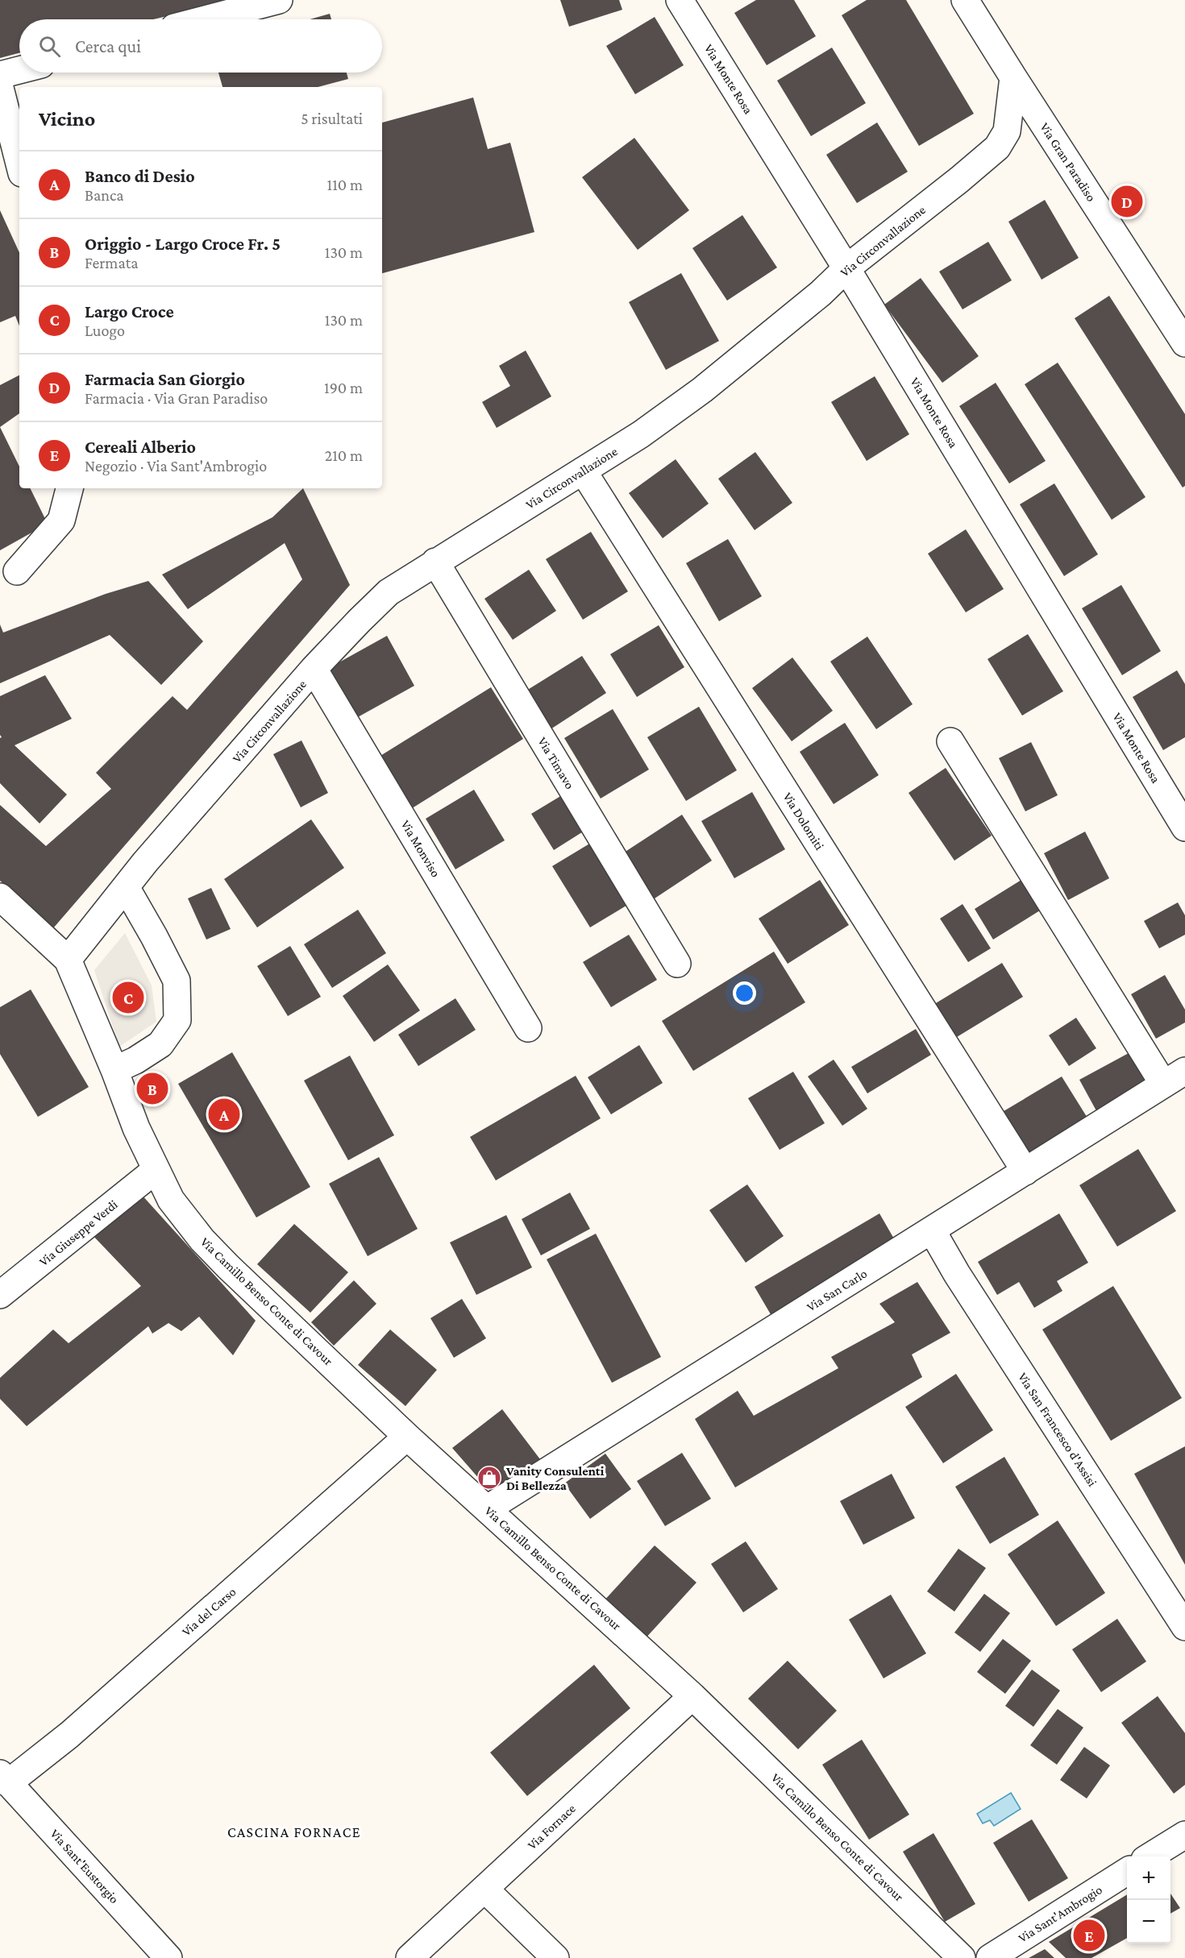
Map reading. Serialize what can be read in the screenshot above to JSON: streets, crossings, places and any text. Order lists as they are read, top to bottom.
{
  "streets": {
    "street": [
      "Via Monte Rosa",
      "Via Gran Paradiso",
      "Via Circonvallazione",
      "Via Timavo",
      "Via Dolomiti",
      "Via Monviso",
      "Via Giuseppe Verdi",
      "Via San Carlo",
      "Via Camillo Benso Conte di Cavour",
      "Via San Francesco d'Assisi",
      "Via del Carso",
      "Via Fornace",
      "Via Sant'Eustorgio",
      "Via Sant'Ambrogio"
    ]
  },
  "crossings": [
    ["Via Monte Rosa", "Via Circonvallazione"],
    ["Via Gran Paradiso", "Via Circonvallazione"],
    ["Via Circonvallazione", "Via Timavo"],
    ["Via Circonvallazione", "Via Dolomiti"],
    ["Via Circonvallazione", "Via Monviso"],
    ["Via Circonvallazione", "Via Camillo Benso Conte di Cavour"],
    ["Via Dolomiti", "Via San Carlo"],
    ["Via Giuseppe Verdi", "Via Camillo Benso Conte di Cavour"],
    ["Via San Carlo", "Via Camillo Benso Conte di Cavour"],
    ["Via San Carlo", "Via San Francesco d'Assisi"],
    ["Via Camillo Benso Conte di Cavour", "Via del Carso"],
    ["Via Camillo Benso Conte di Cavour", "Via Fornace"],
    ["Via del Carso", "Via Sant'Eustorgio"]
  ],
  "districts": ["CASCINA FORNACE"],
  "places": {
    "shop": ["Vanity Consulenti Di Bellezza"]
  },
  "page": {
    "search": "Cerca qui",
    "heading": ["Vicino", "5 risultati"],
    "list": [
      {
        "mark": "A",
        "name": "Banco di Desio",
        "note": "Banca",
        "value": "110 m"
      },
      {
        "mark": "B",
        "name": "Origgio - Largo Croce Fr. 5",
        "note": "Fermata",
        "value": "130 m"
      },
      {
        "mark": "C",
        "name": "Largo Croce",
        "note": "Luogo",
        "value": "130 m"
      },
      {
        "mark": "D",
        "name": "Farmacia San Giorgio",
        "note": "Farmacia · Via Gran Paradiso",
        "value": "190 m"
      },
      {
        "mark": "E",
        "name": "Cereali Alberio",
        "note": "Negozio · Via Sant'Ambrogio",
        "value": "210 m"
      }
    ],
    "pins": [
      "D",
      "C",
      "B",
      "A",
      "E"
    ],
    "map_buttons": ["+", "−"]
  }
}
